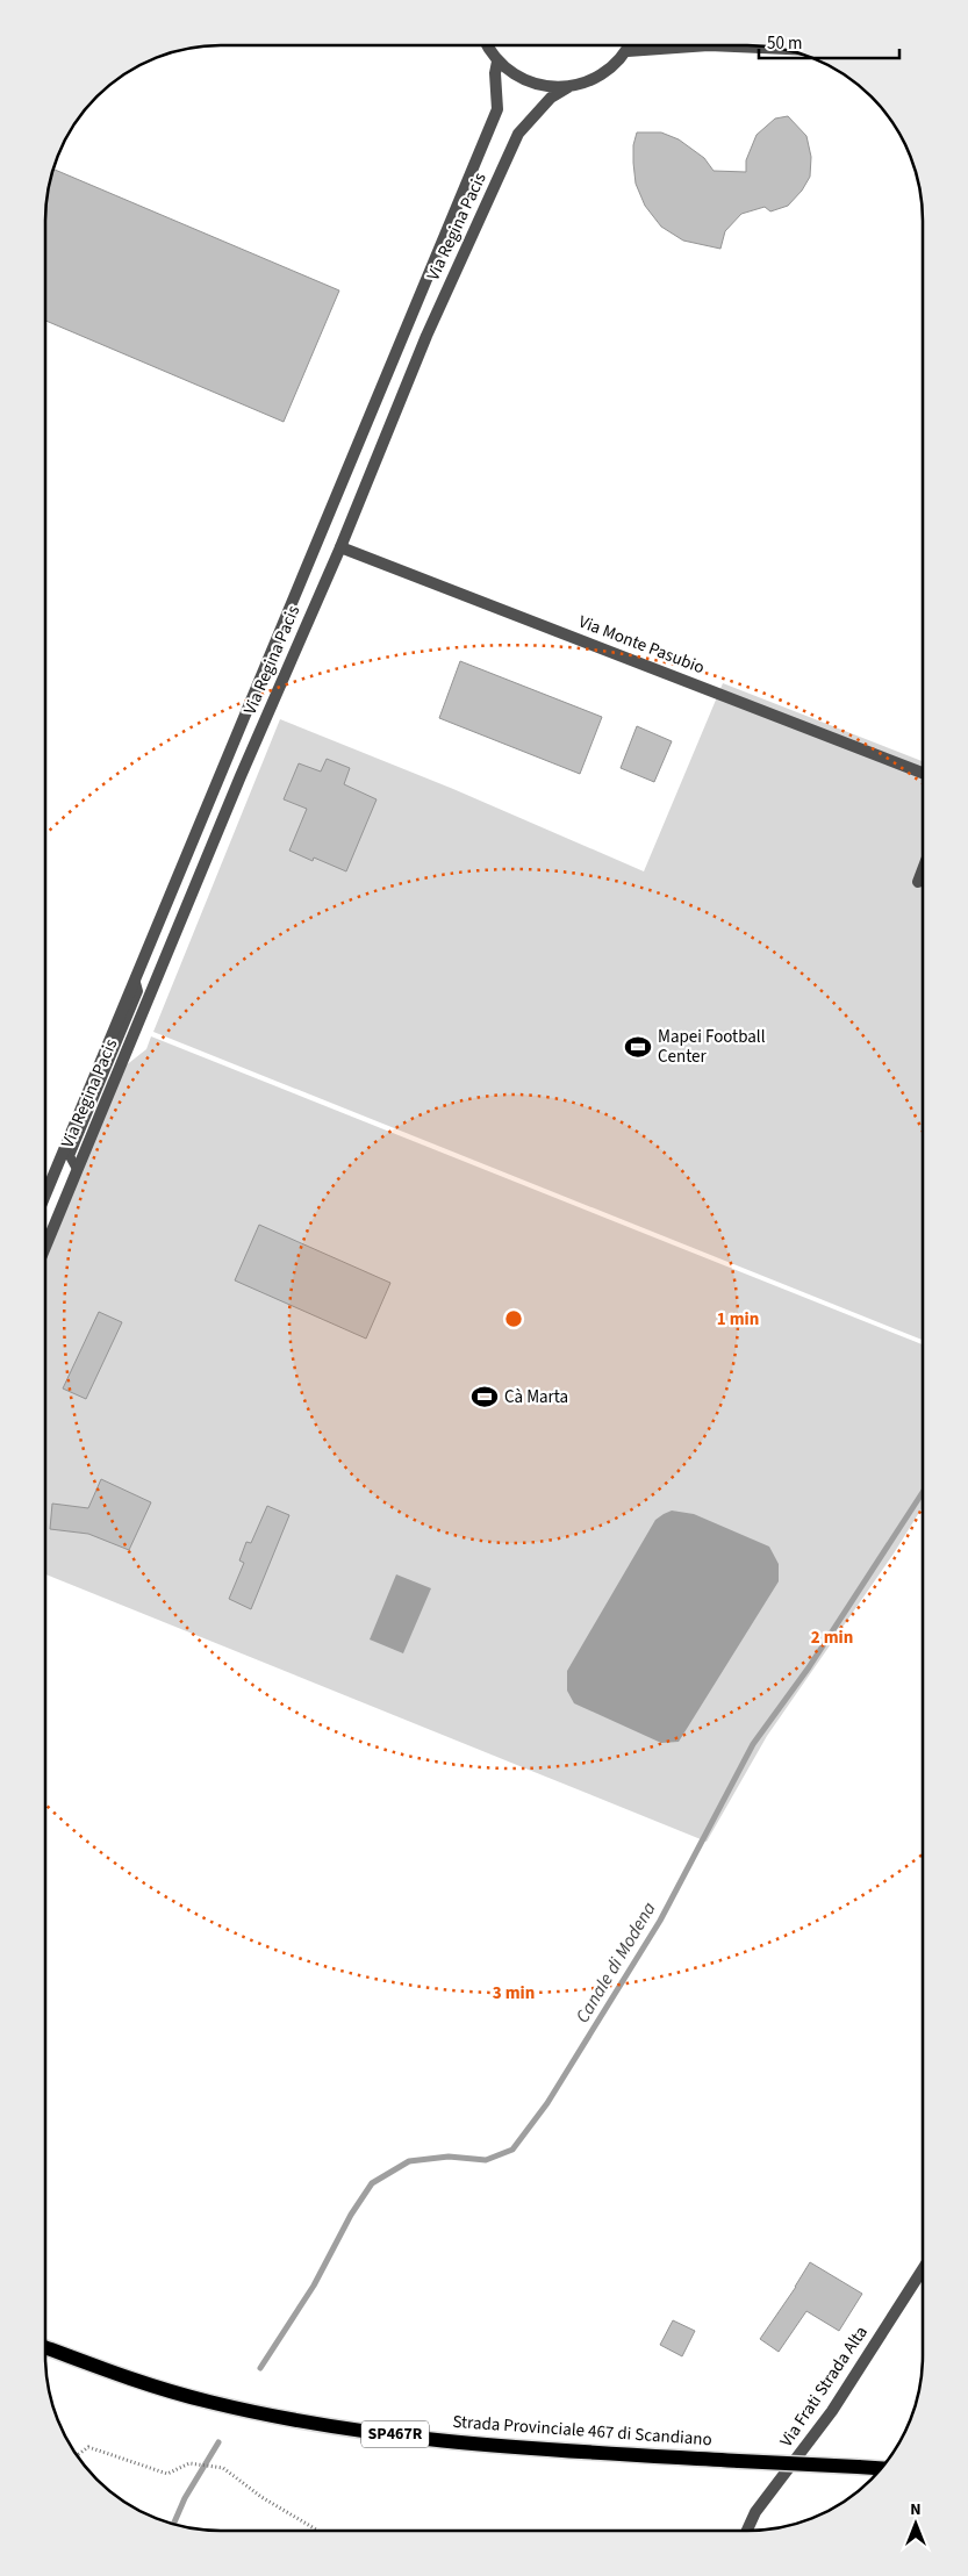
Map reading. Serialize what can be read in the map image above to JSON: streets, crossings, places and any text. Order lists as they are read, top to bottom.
{
  "streets": {
    "main road": ["Strada Provinciale 467 di Scandiano", "SP467R"],
    "street": ["Via Regina Pacis", "Via Monte Pasubio", "Via Frati Strada Alta"]
  },
  "crossings": [
    ["Via Regina Pacis", "Via Monte Pasubio"]
  ],
  "water": ["Canale di Modena"],
  "places": {
    "sports": ["Mapei Football Center", "Cà Marta"]
  },
  "scale_bar": "50 m",
  "north": "top",
  "rings": ["1 min", "2 min", "3 min"]
}
